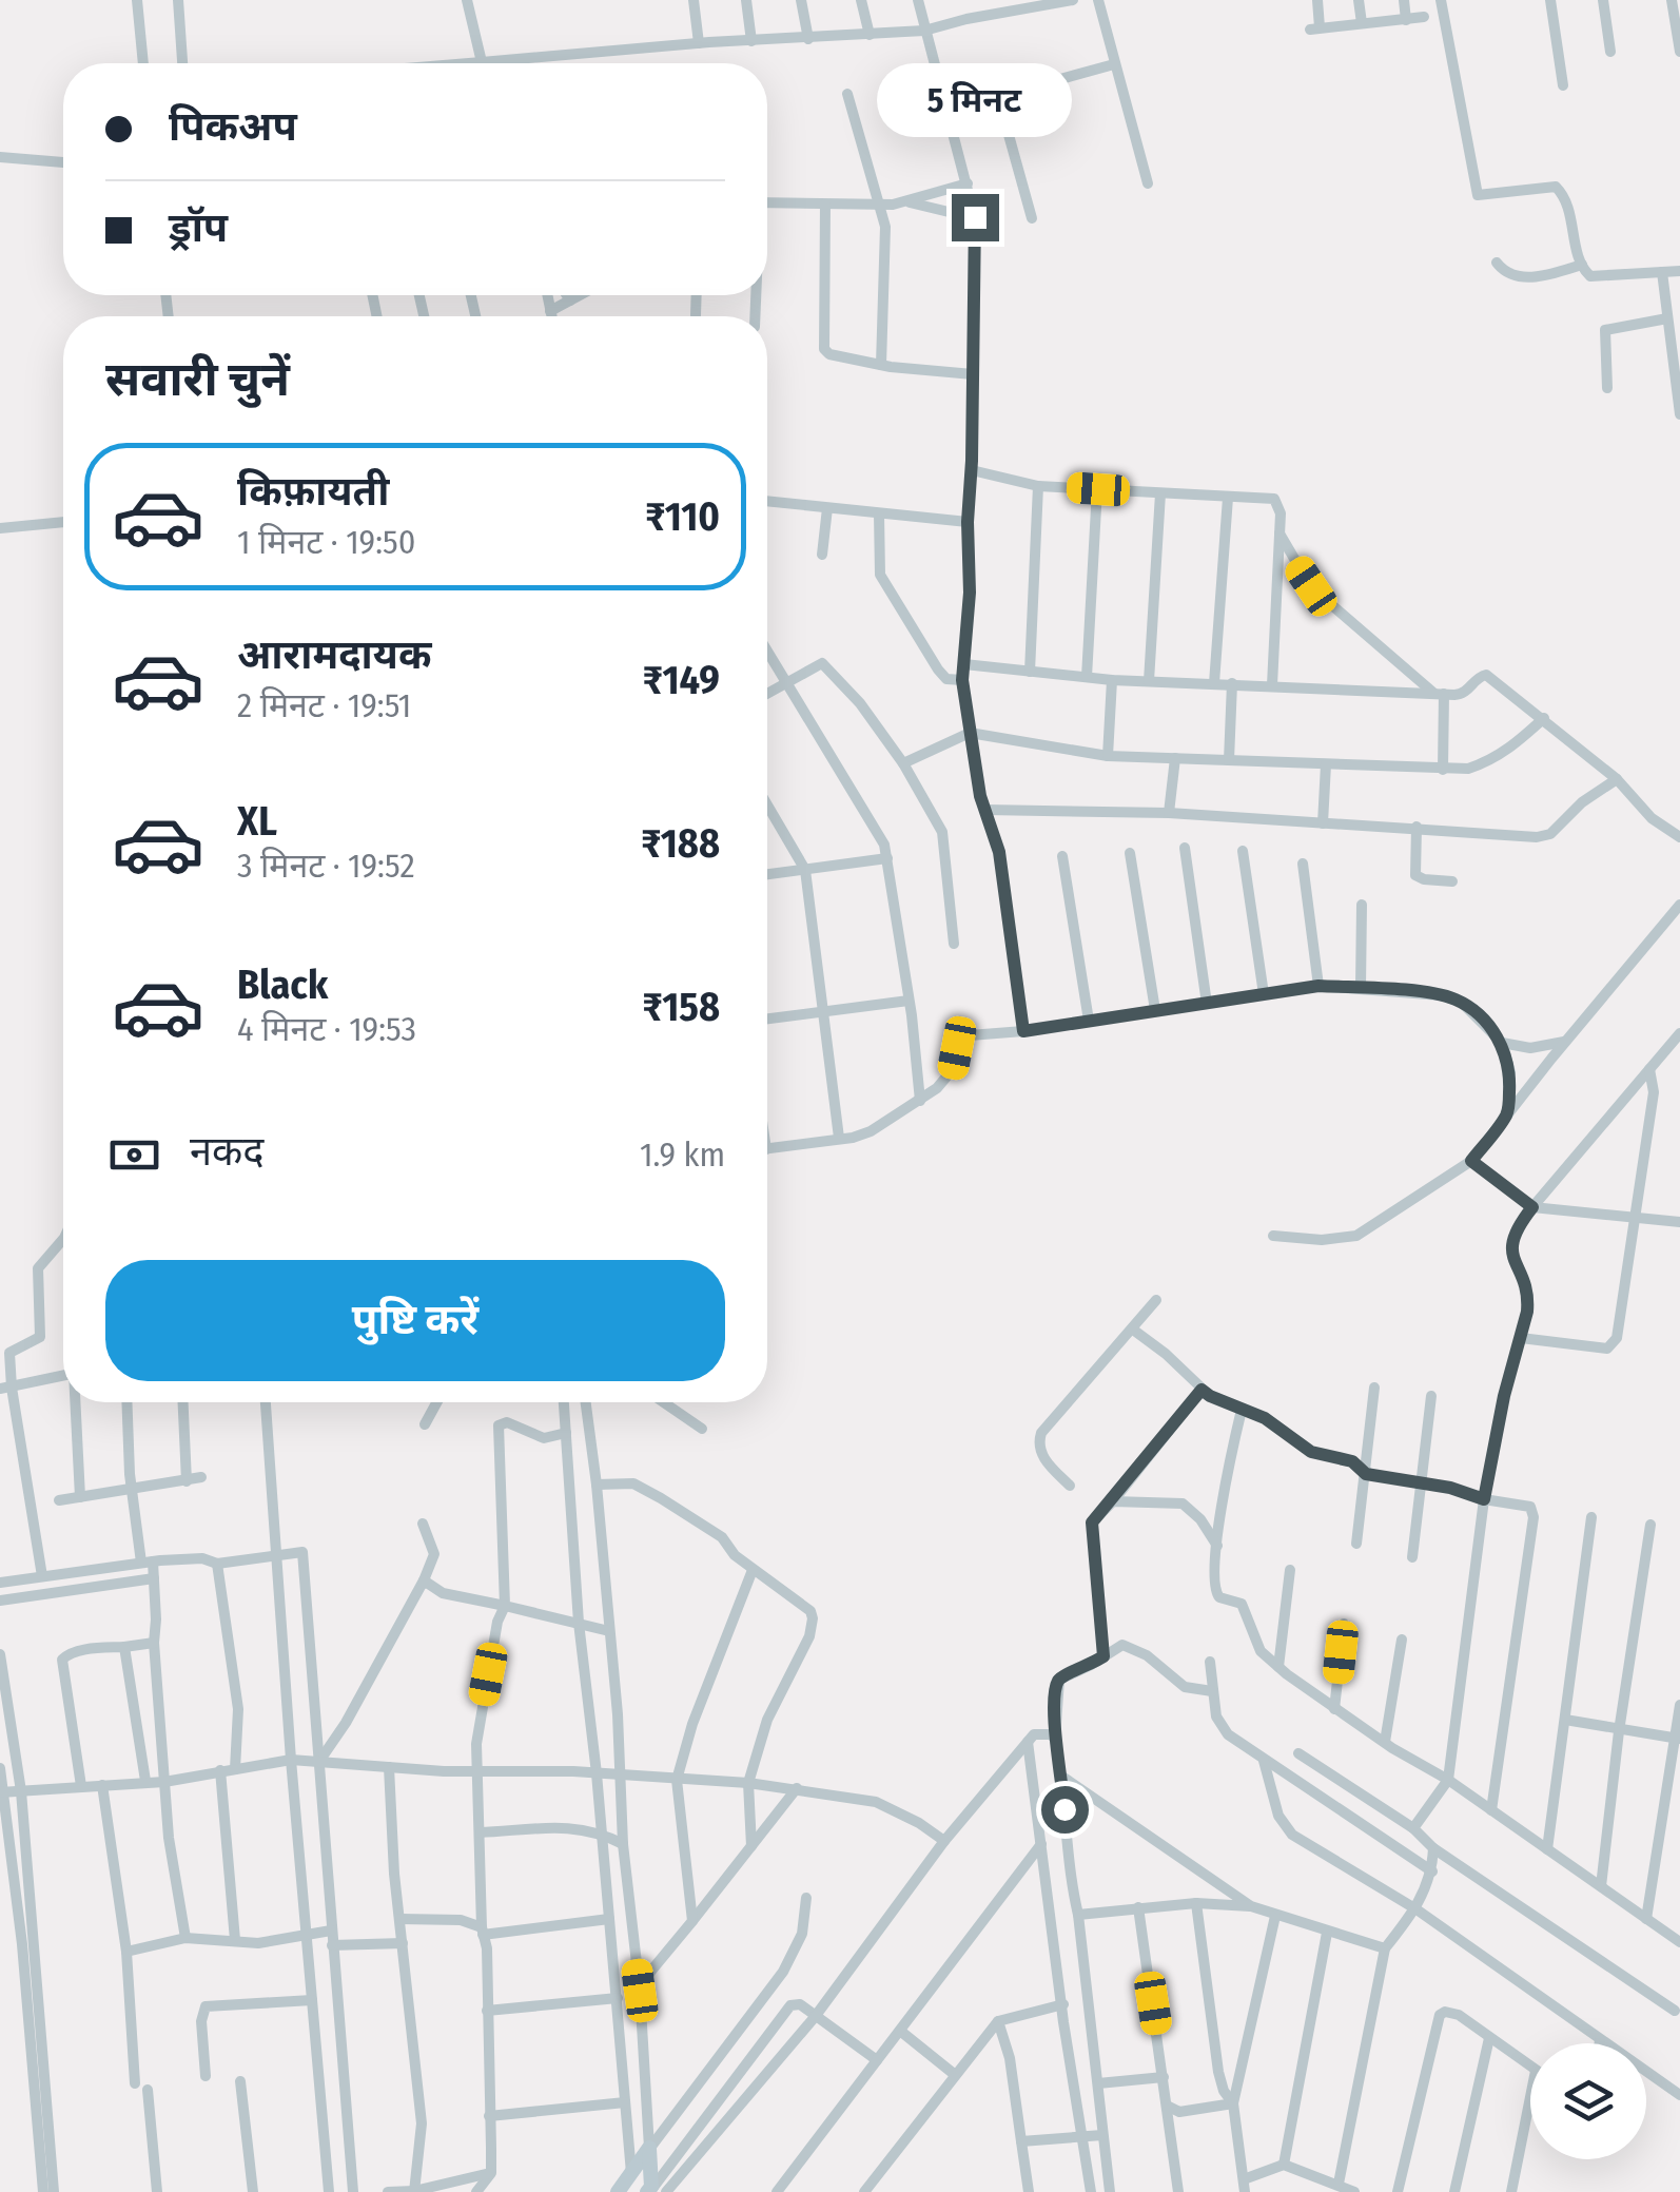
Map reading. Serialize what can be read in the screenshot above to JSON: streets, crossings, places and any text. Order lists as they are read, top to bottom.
{
  "page": {
    "bubble": "5 मिनट",
    "banner": ["पिकअप", "ड्रॉप"],
    "heading": "सवारी चुनें",
    "list": [
      {
        "name": "किफ़ायती",
        "note": "1 मिनट · 19:50",
        "value": "₹110"
      },
      {
        "name": "आरामदायक",
        "note": "2 मिनट · 19:51",
        "value": "₹149"
      },
      {
        "name": "XL",
        "note": "3 मिनट · 19:52",
        "value": "₹188"
      },
      {
        "name": "Black",
        "note": "4 मिनट · 19:53",
        "value": "₹158"
      }
    ],
    "pay": ["नकद", "1.9 km"],
    "buttons": "पुष्टि करें"
  }
}
